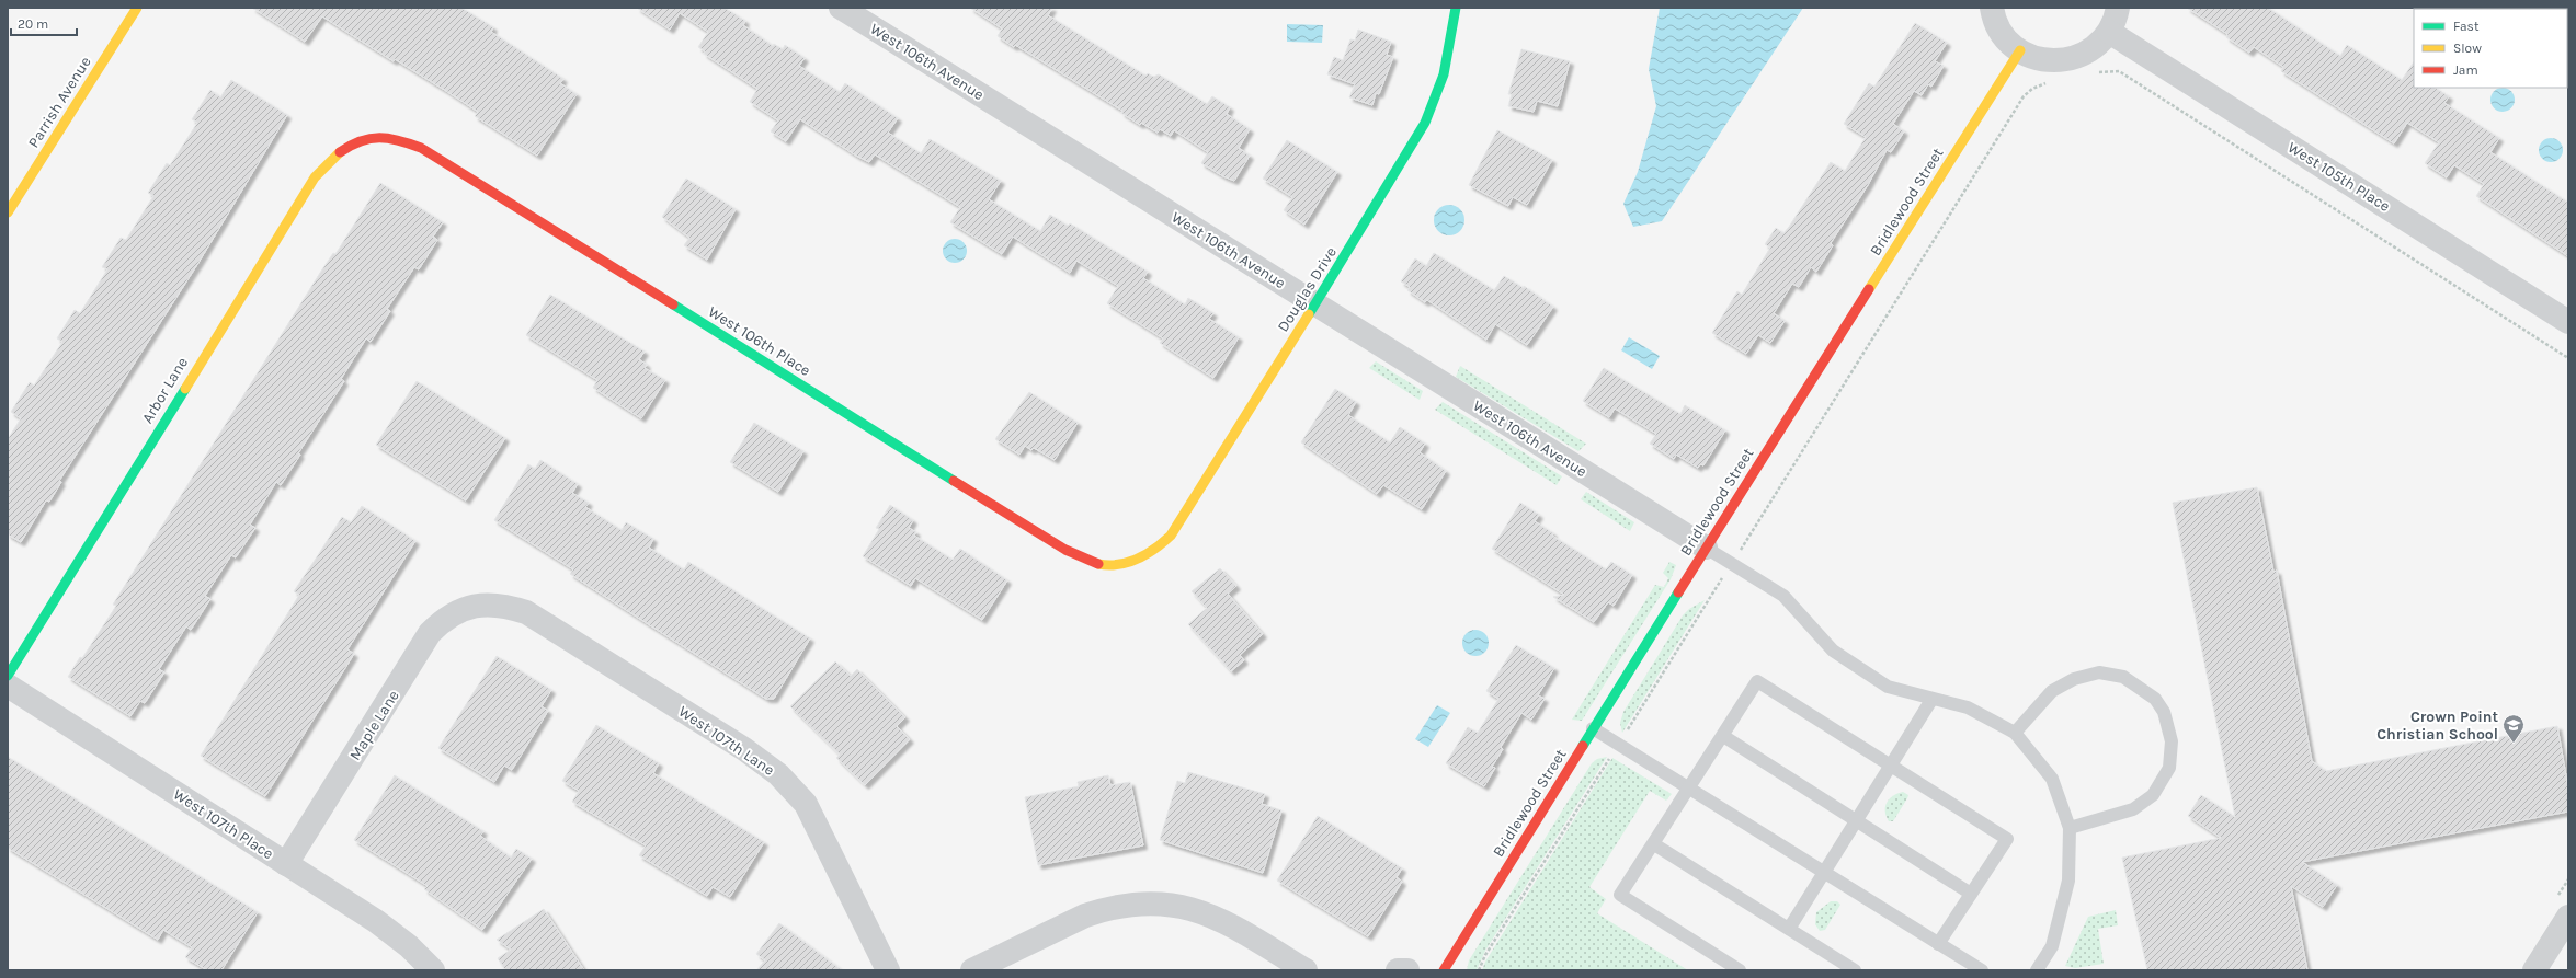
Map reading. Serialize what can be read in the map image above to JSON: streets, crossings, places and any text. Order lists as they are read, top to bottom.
{
  "streets": {
    "street": [
      "West 106th Avenue",
      "Parrish Avenue",
      "West 105th Place",
      "Bridlewood Street",
      "Douglas Drive",
      "West 106th Place",
      "Arbor Lane",
      "Maple Lane",
      "West 107th Lane",
      "West 107th Place"
    ]
  },
  "crossings": [
    ["West 106th Avenue", "Bridlewood Street"],
    ["West 106th Avenue", "Douglas Drive"],
    ["Douglas Drive", "West 106th Place"],
    ["West 106th Place", "Arbor Lane"],
    ["Maple Lane", "West 107th Lane"],
    ["Maple Lane", "West 107th Place"]
  ],
  "places": {
    "school or university": ["Crown Point Christian School"]
  },
  "legend": ["Fast", "Slow", "Jam"],
  "scale_bar": "20 m"
}
